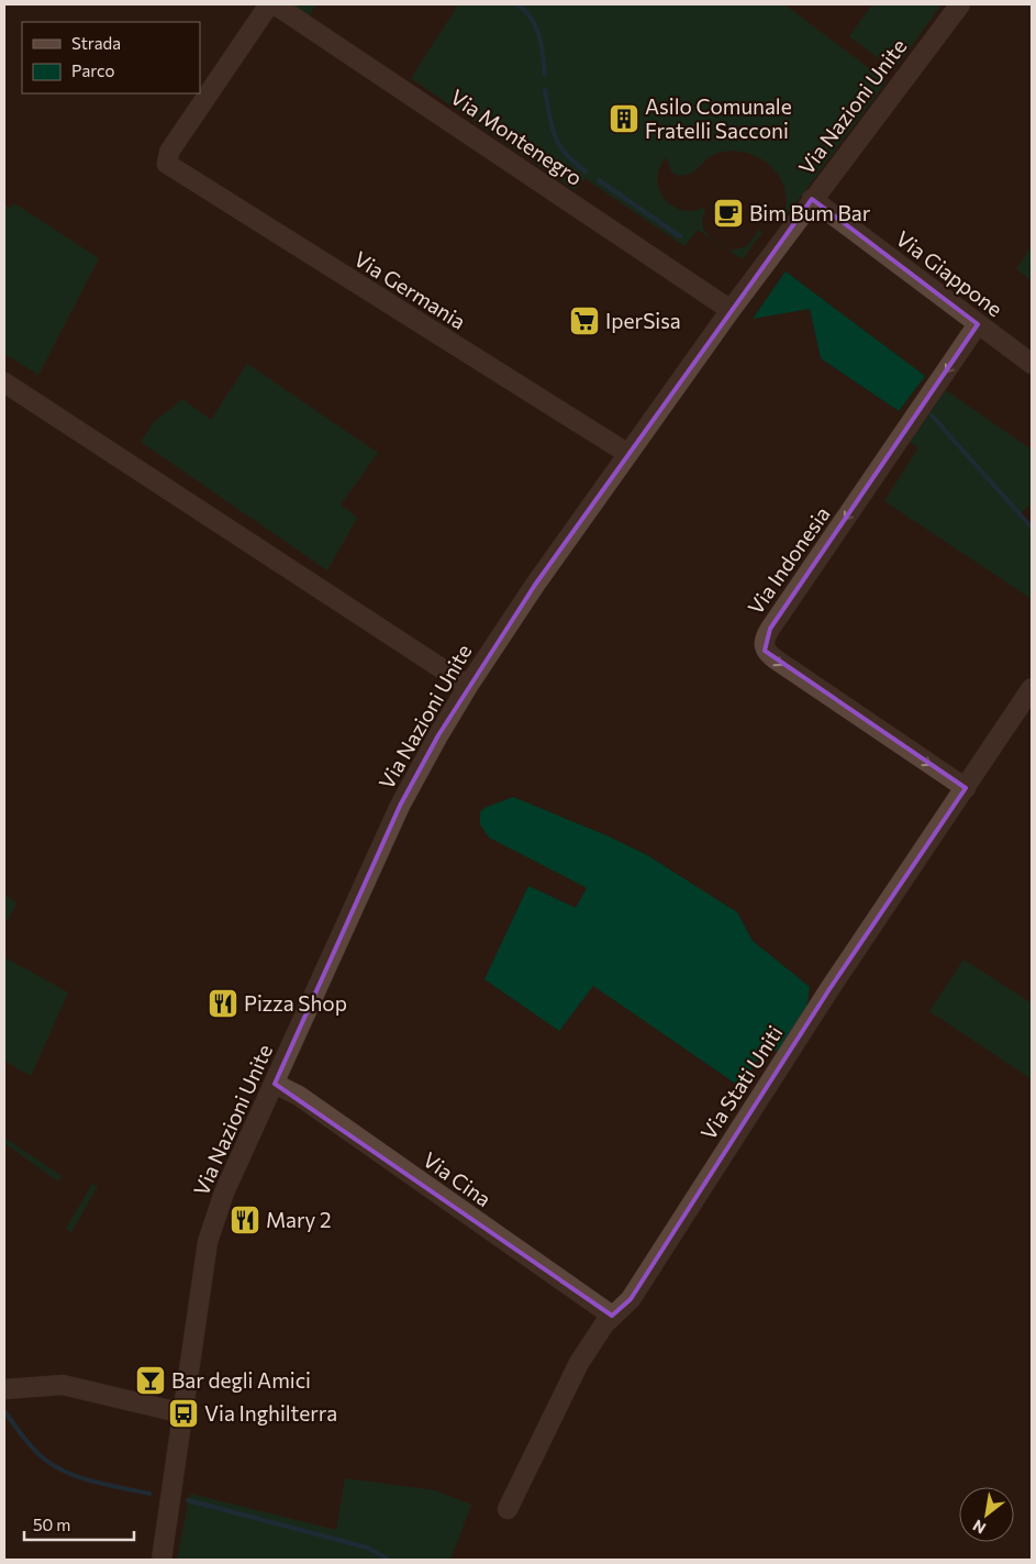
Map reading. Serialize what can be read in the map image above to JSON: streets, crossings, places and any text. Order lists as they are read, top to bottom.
{
  "streets": {
    "street": [
      "Via Nazioni Unite",
      "Via Montenegro",
      "Via Giappone",
      "Via Germania",
      "Via Indonesia",
      "Via Stati Uniti",
      "Via Cina"
    ]
  },
  "crossings": [
    ["Via Nazioni Unite", "Via Montenegro"],
    ["Via Nazioni Unite", "Via Giappone"],
    ["Via Nazioni Unite", "Via Germania"],
    ["Via Nazioni Unite", "Via Cina"],
    ["Via Giappone", "Via Indonesia"],
    ["Via Indonesia", "Via Stati Uniti"],
    ["Via Stati Uniti", "Via Cina"]
  ],
  "places": {
    "building": ["Asilo Comunale Fratelli Sacconi"],
    "cafe": ["Bim Bum Bar"],
    "supermarket": ["IperSisa"],
    "restaurant": ["Pizza Shop", "Mary 2"],
    "bar": ["Bar degli Amici"],
    "bus stop": ["Via Inghilterra"]
  },
  "legend": ["Strada", "Parco"],
  "scale_bar": "50 m",
  "north": "bottom left"
}
